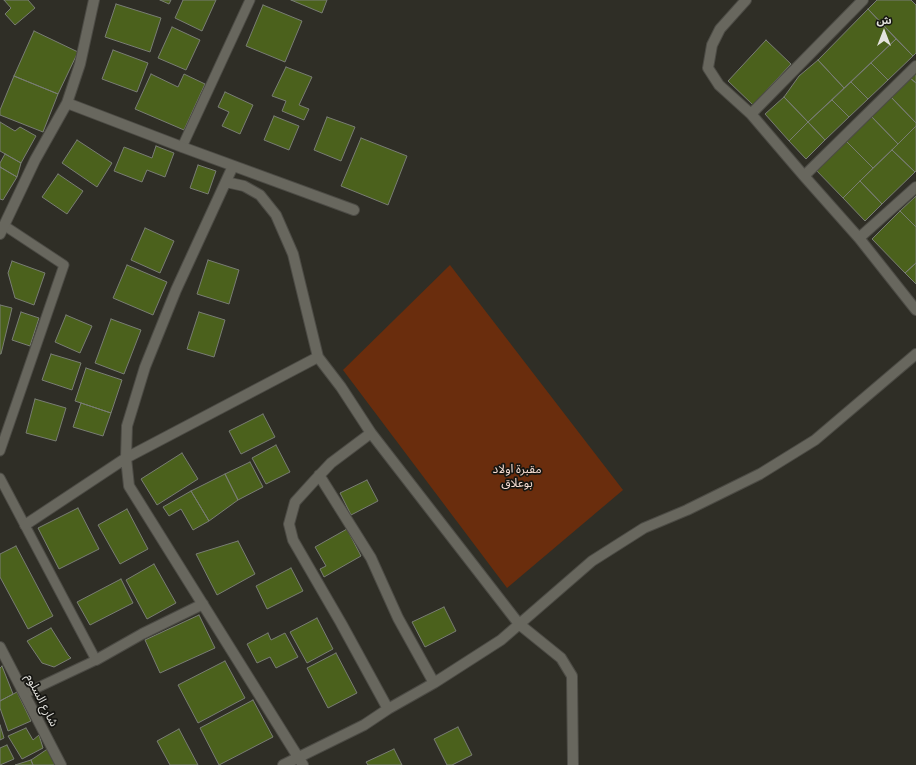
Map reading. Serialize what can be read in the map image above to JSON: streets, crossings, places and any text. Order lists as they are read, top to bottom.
{
  "streets": {
    "street": ["شارع السلوم"]
  },
  "parks": ["مقبرة اولاد بوعلاق"],
  "north": "top"
}
